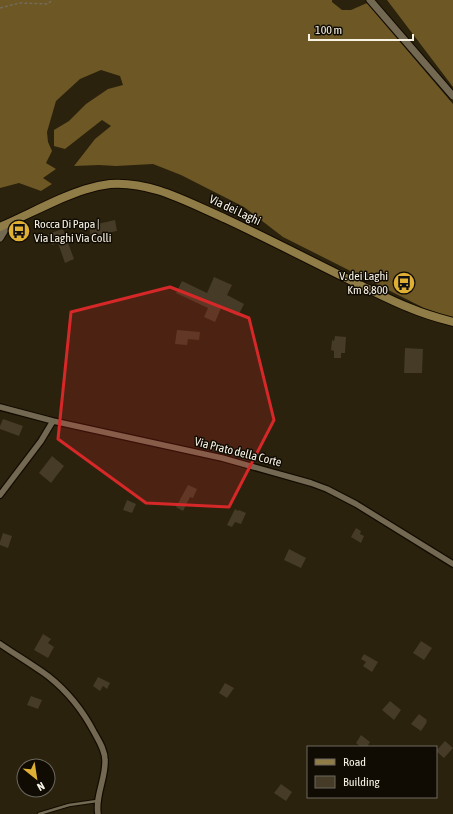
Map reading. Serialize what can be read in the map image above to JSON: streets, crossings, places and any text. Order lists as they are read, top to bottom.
{
  "streets": {
    "main road": ["Via dei Laghi"],
    "street": ["Via Prato della Corte"]
  },
  "places": {
    "bus stop": ["Rocca Di Papa | Via Laghi Via Colli", "V. dei Laghi Km 8,800"]
  },
  "legend": ["Road", "Building"],
  "scale_bar": "100 m",
  "north": "bottom right"
}
